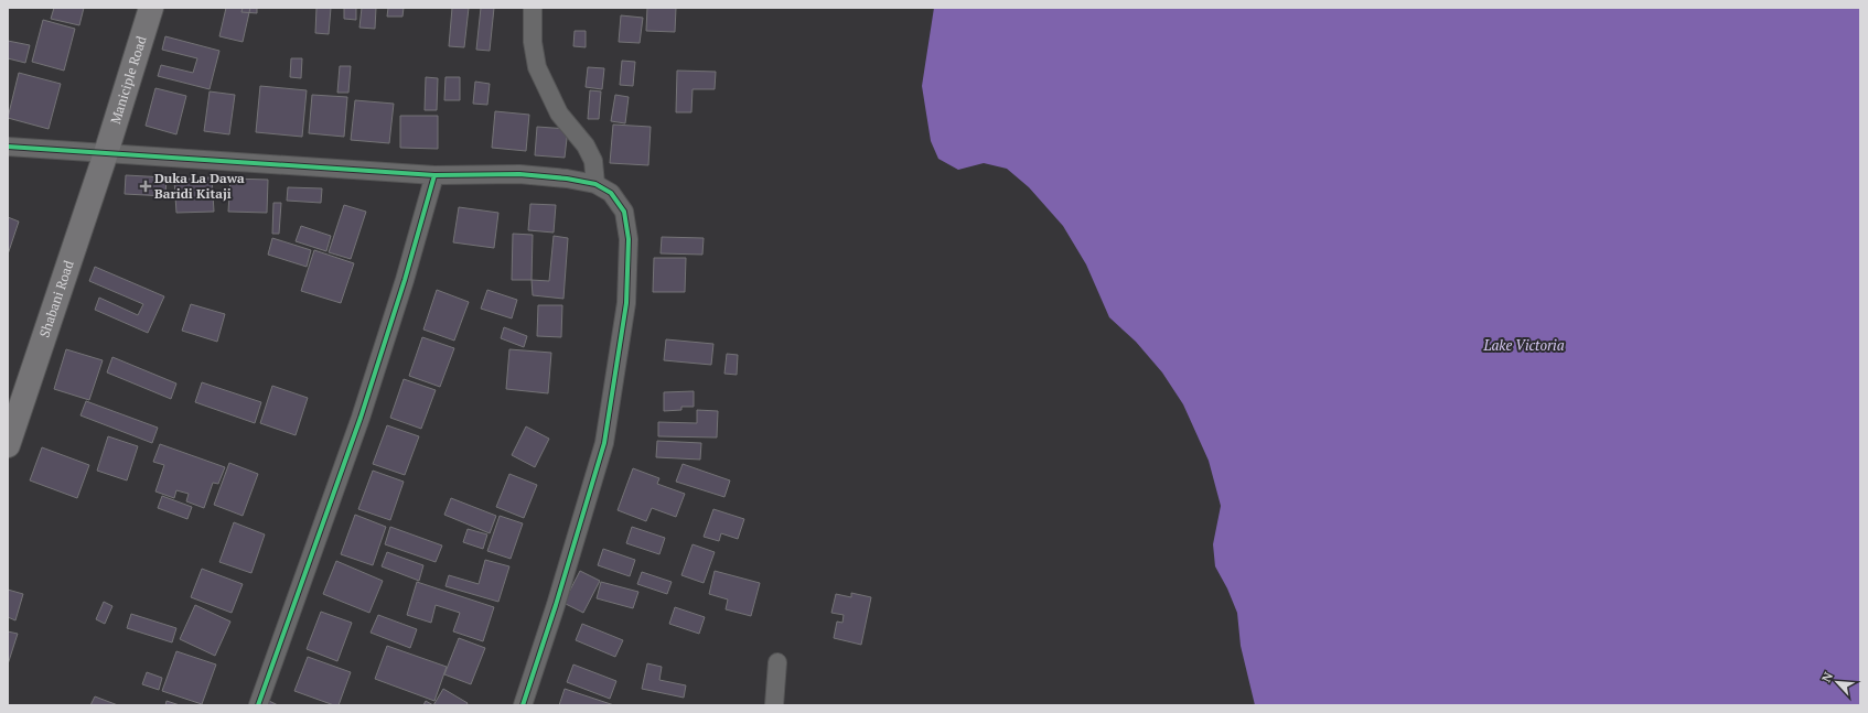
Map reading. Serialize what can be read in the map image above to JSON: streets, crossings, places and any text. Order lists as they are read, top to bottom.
{
  "streets": {
    "street": ["Maniciple Road", "Shabani Road"]
  },
  "crossings": [
    ["Maniciple Road", "Shabani Road"]
  ],
  "water": ["Lake Victoria"],
  "places": {
    "health": ["Duka La Dawa Baridi Kitaji"]
  },
  "north": "top left"
}
